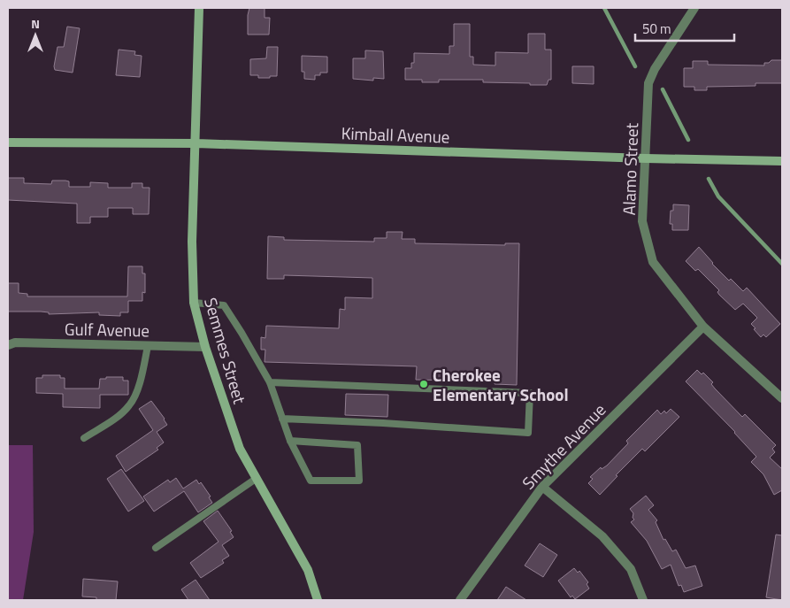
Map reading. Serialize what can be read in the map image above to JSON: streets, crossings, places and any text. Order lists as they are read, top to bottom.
{
  "streets": {
    "main road": ["Kimball Avenue", "Semmes Street"],
    "street": ["Alamo Street", "Gulf Avenue", "Smythe Avenue"]
  },
  "crossings": [
    ["Kimball Avenue", "Alamo Street"],
    ["Kimball Avenue", "Semmes Street"],
    ["Alamo Street", "Smythe Avenue"],
    ["Gulf Avenue", "Semmes Street"]
  ],
  "places": ["Cherokee Elementary School"],
  "scale_bar": "50 m",
  "north": "top"
}
